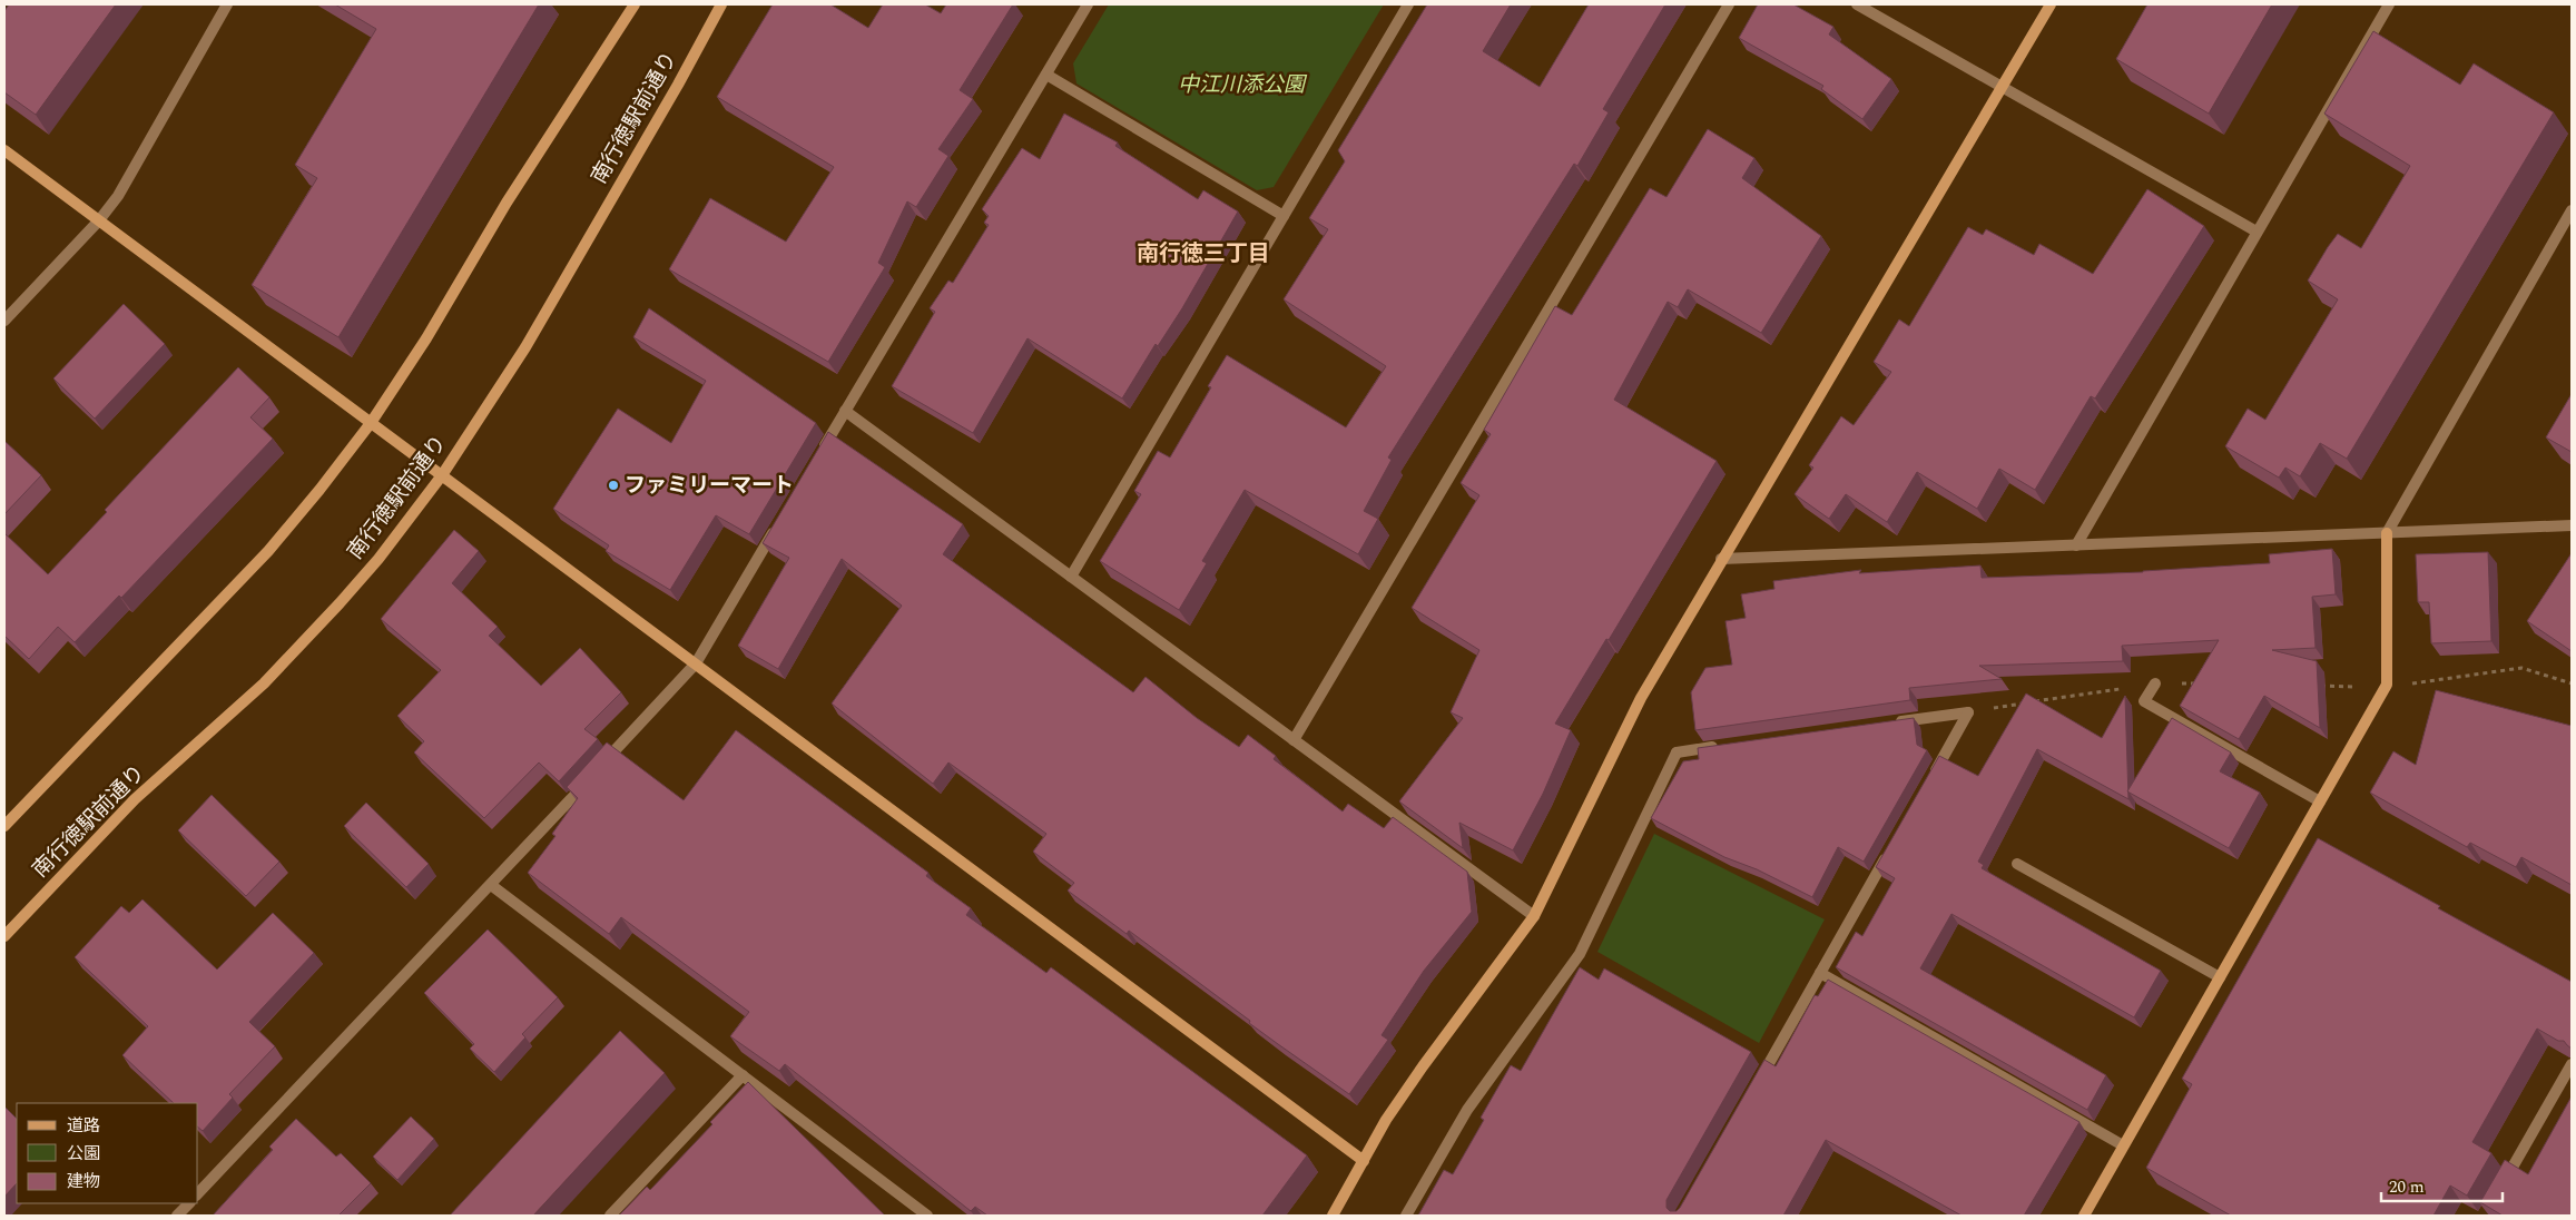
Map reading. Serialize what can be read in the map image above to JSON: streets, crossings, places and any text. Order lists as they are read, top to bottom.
{
  "streets": {
    "street": ["南行徳駅前通り"]
  },
  "districts": ["南行徳三丁目"],
  "parks": ["中江川添公園"],
  "places": ["ファミリーマート"],
  "legend": ["道路", "公園", "建物"],
  "scale_bar": "20 m"
}
